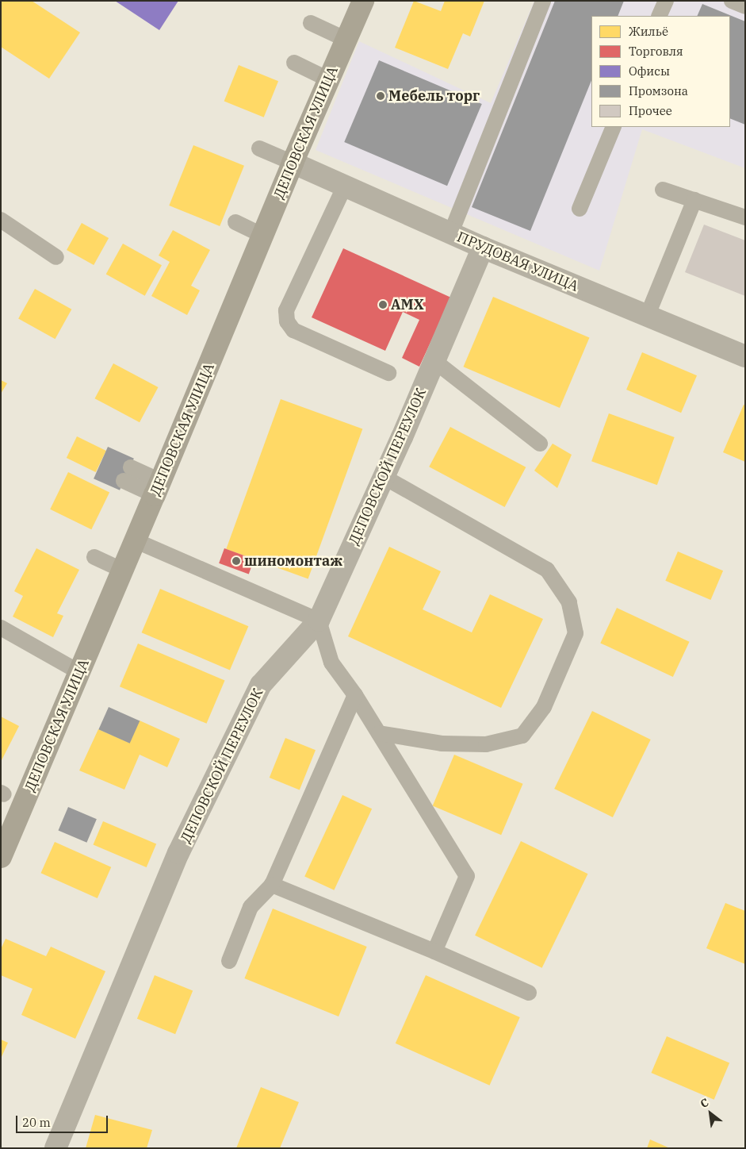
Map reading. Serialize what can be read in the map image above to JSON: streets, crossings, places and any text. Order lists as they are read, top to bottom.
{
  "streets": {
    "main road": ["ДЕПОВСКАЯ УЛИЦА"],
    "street": ["ПРУДОВАЯ УЛИЦА", "ДЕПОВСКОЙ ПЕРЕУЛОК"]
  },
  "crossings": [
    ["ДЕПОВСКАЯ УЛИЦА", "ПРУДОВАЯ УЛИЦА"],
    ["ПРУДОВАЯ УЛИЦА", "ДЕПОВСКОЙ ПЕРЕУЛОК"]
  ],
  "places": ["Мебель торг", "AMX", "шиномонтаж"],
  "legend": [
    "Жильё",
    "Торговля",
    "Офисы",
    "Промзона",
    "Прочее"
  ],
  "scale_bar": "20 m",
  "north": "top left"
}
